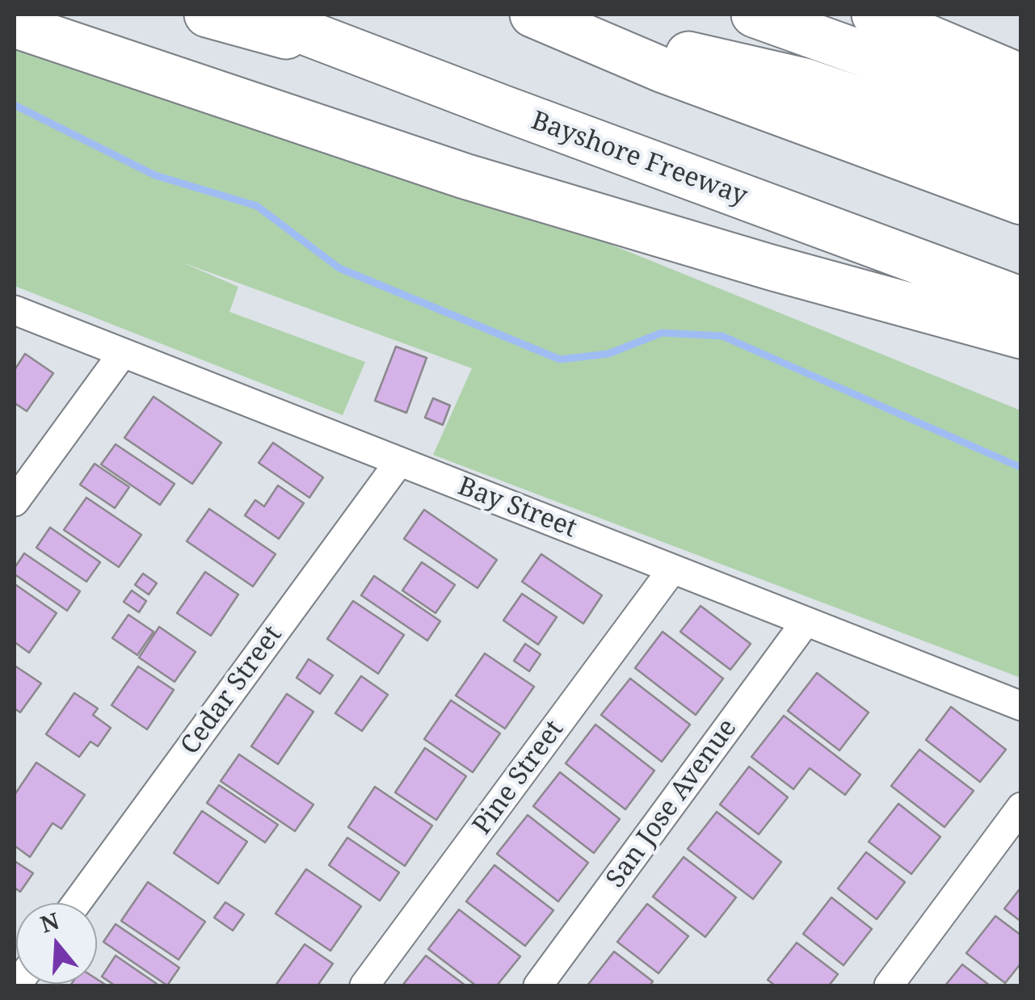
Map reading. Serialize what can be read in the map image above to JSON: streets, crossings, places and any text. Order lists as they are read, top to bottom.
{
  "streets": {
    "highway": ["Bayshore Freeway"],
    "street": [
      "Bay Street",
      "Cedar Street",
      "Pine Street",
      "San Jose Avenue"
    ]
  },
  "crossings": [
    ["Bay Street", "Cedar Street"],
    ["Bay Street", "Pine Street"],
    ["Bay Street", "San Jose Avenue"]
  ],
  "north": "top"
}
